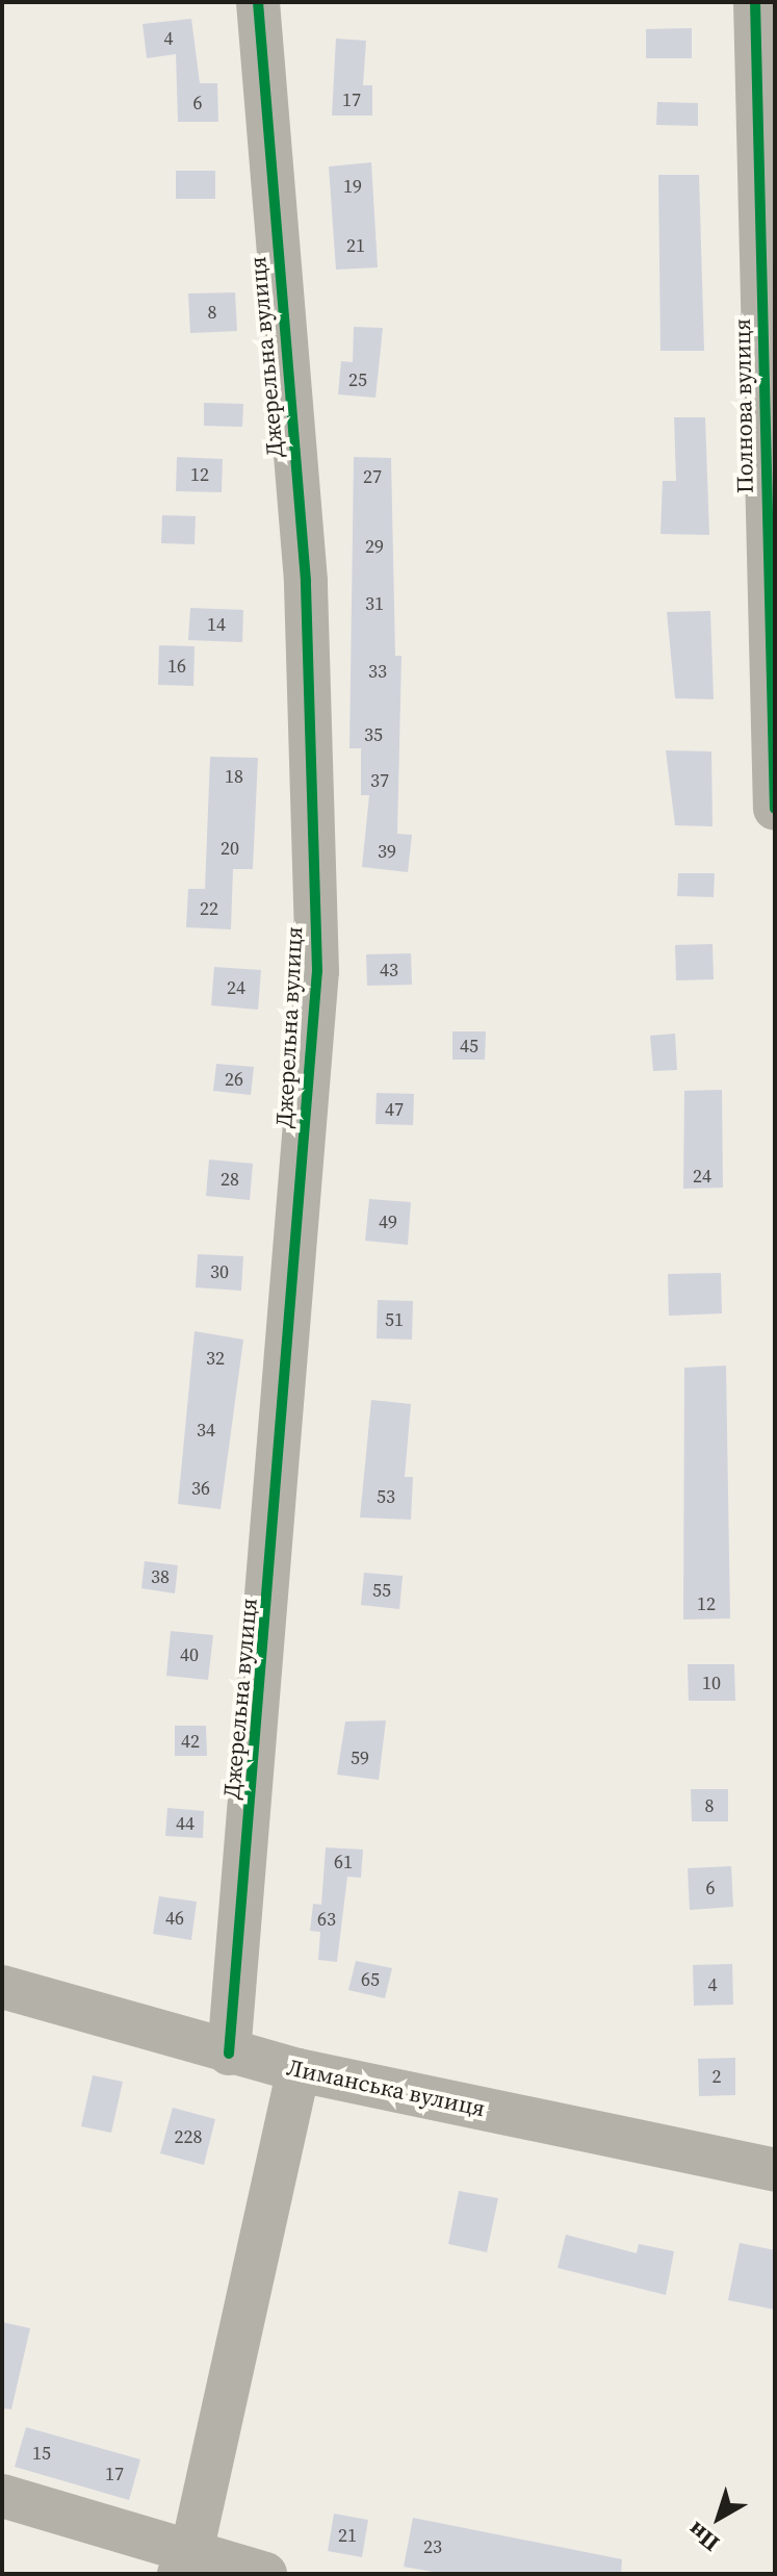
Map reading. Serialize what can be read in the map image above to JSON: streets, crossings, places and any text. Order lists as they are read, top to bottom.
{
  "streets": {
    "street": ["Джерельна вулиця", "Полнова вулиця", "Лиманська вулиця"]
  },
  "crossings": [
    ["Джерельна вулиця", "Лиманська вулиця"]
  ],
  "house_numbers": [
    "4",
    "17",
    "6",
    "19",
    "21",
    "8",
    "25",
    "12",
    "27",
    "29",
    "31",
    "14",
    "16",
    "33",
    "35",
    "18",
    "37",
    "20",
    "39",
    "22",
    "43",
    "24",
    "45",
    "26",
    "47",
    "24",
    "28",
    "49",
    "30",
    "51",
    "32",
    "34",
    "36",
    "53",
    "38",
    "55",
    "12",
    "40",
    "10",
    "42",
    "59",
    "8",
    "44",
    "61",
    "6",
    "46",
    "63",
    "65",
    "4",
    "2",
    "228",
    "15",
    "17",
    "21",
    "23"
  ],
  "north": "bottom left"
}
